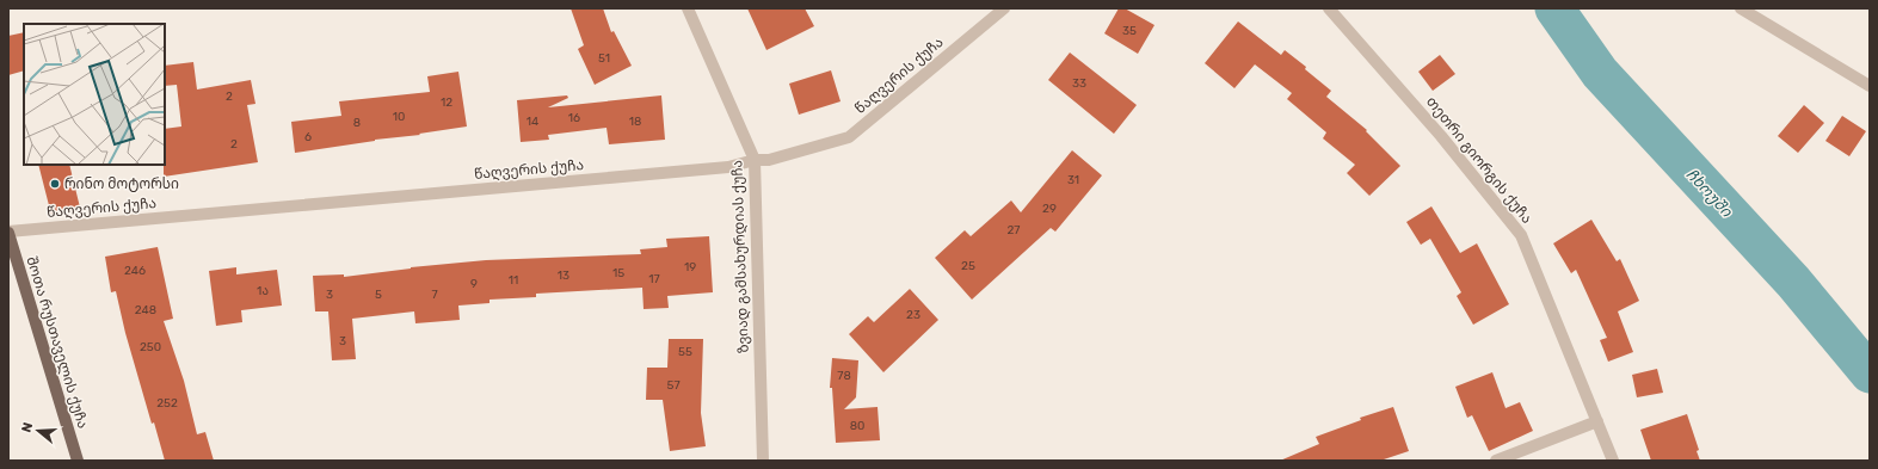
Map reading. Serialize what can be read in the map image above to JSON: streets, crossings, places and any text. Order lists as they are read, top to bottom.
{
  "streets": {
    "main road": ["შოთა რუსთაველის ქუჩა"],
    "street": ["წაღვერის ქუჩა", "თეთრი გიორგის ქუჩა", "ზვიად გამსახურდიას ქუჩა"]
  },
  "crossings": [
    ["წაღვერის ქუჩა", "ზვიად გამსახურდიას ქუჩა"],
    ["წაღვერის ქუჩა", "შოთა რუსთაველის ქუჩა"]
  ],
  "water": ["ჩხოუში"],
  "places": ["რინო მოტორსი"],
  "house_numbers": [
    "35",
    "51",
    "33",
    "2",
    "12",
    "10",
    "16",
    "14",
    "18",
    "8",
    "6",
    "2",
    "31",
    "29",
    "27",
    "25",
    "19",
    "246",
    "15",
    "13",
    "17",
    "11",
    "9",
    "1ა",
    "3",
    "5",
    "7",
    "248",
    "23",
    "3",
    "250",
    "55",
    "78",
    "57",
    "252",
    "80"
  ],
  "north": "left"
}
